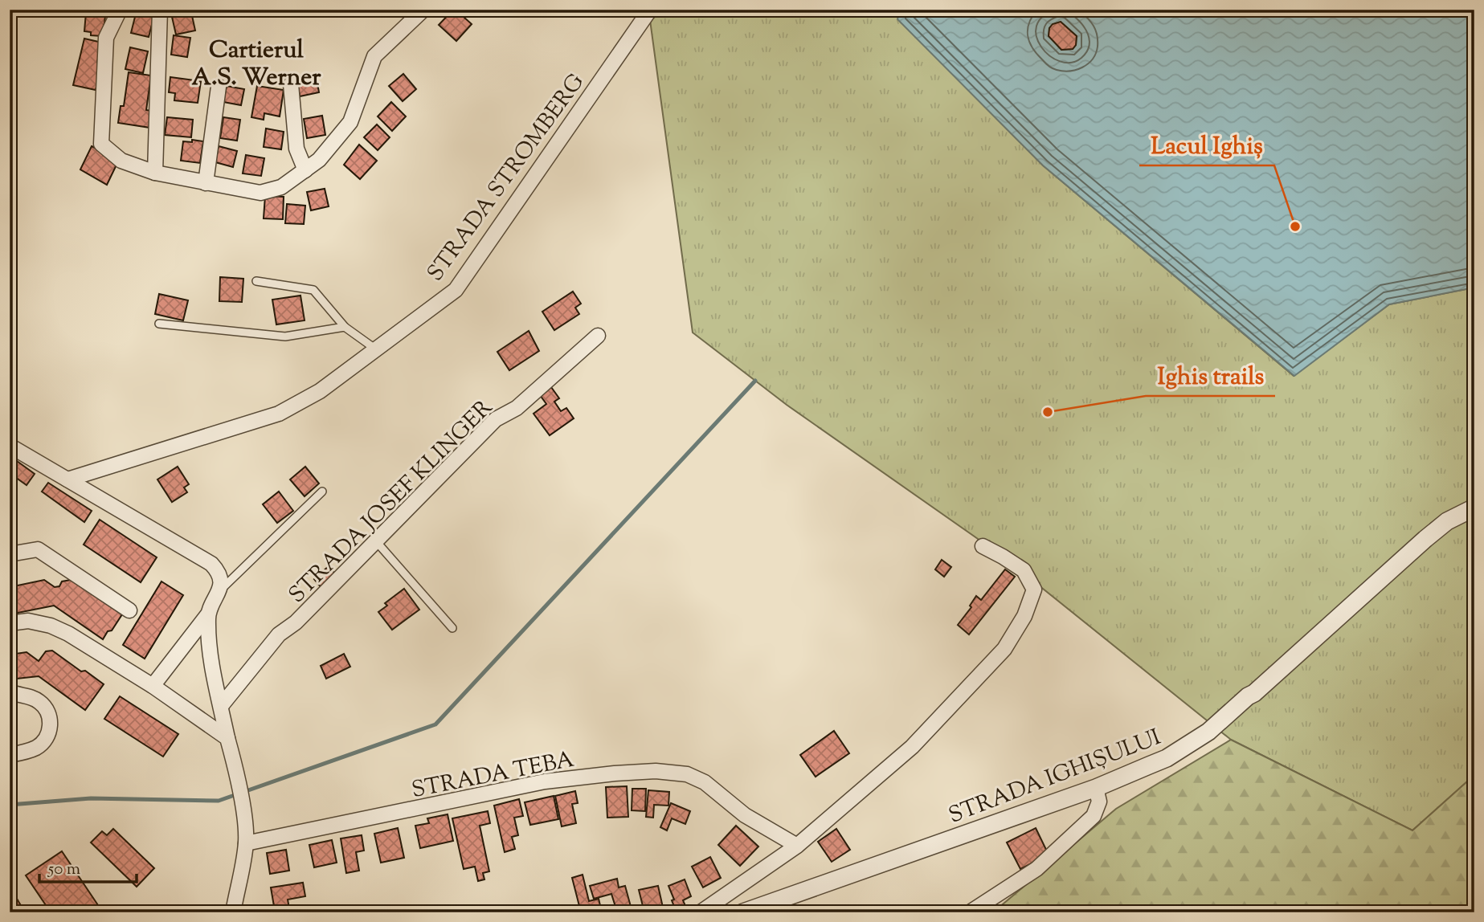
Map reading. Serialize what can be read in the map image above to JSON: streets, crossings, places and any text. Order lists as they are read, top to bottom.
{
  "streets": {
    "street": [
      "STRADA STROMBERG",
      "STRADA JOSEF KLINGER",
      "STRADA TEBA",
      "STRADA IGHIȘULUI"
    ]
  },
  "districts": ["Cartierul A.S. Werner"],
  "places": ["Lacul Ighiș", "Ighis trails"],
  "scale_bar": "50 m"
}
